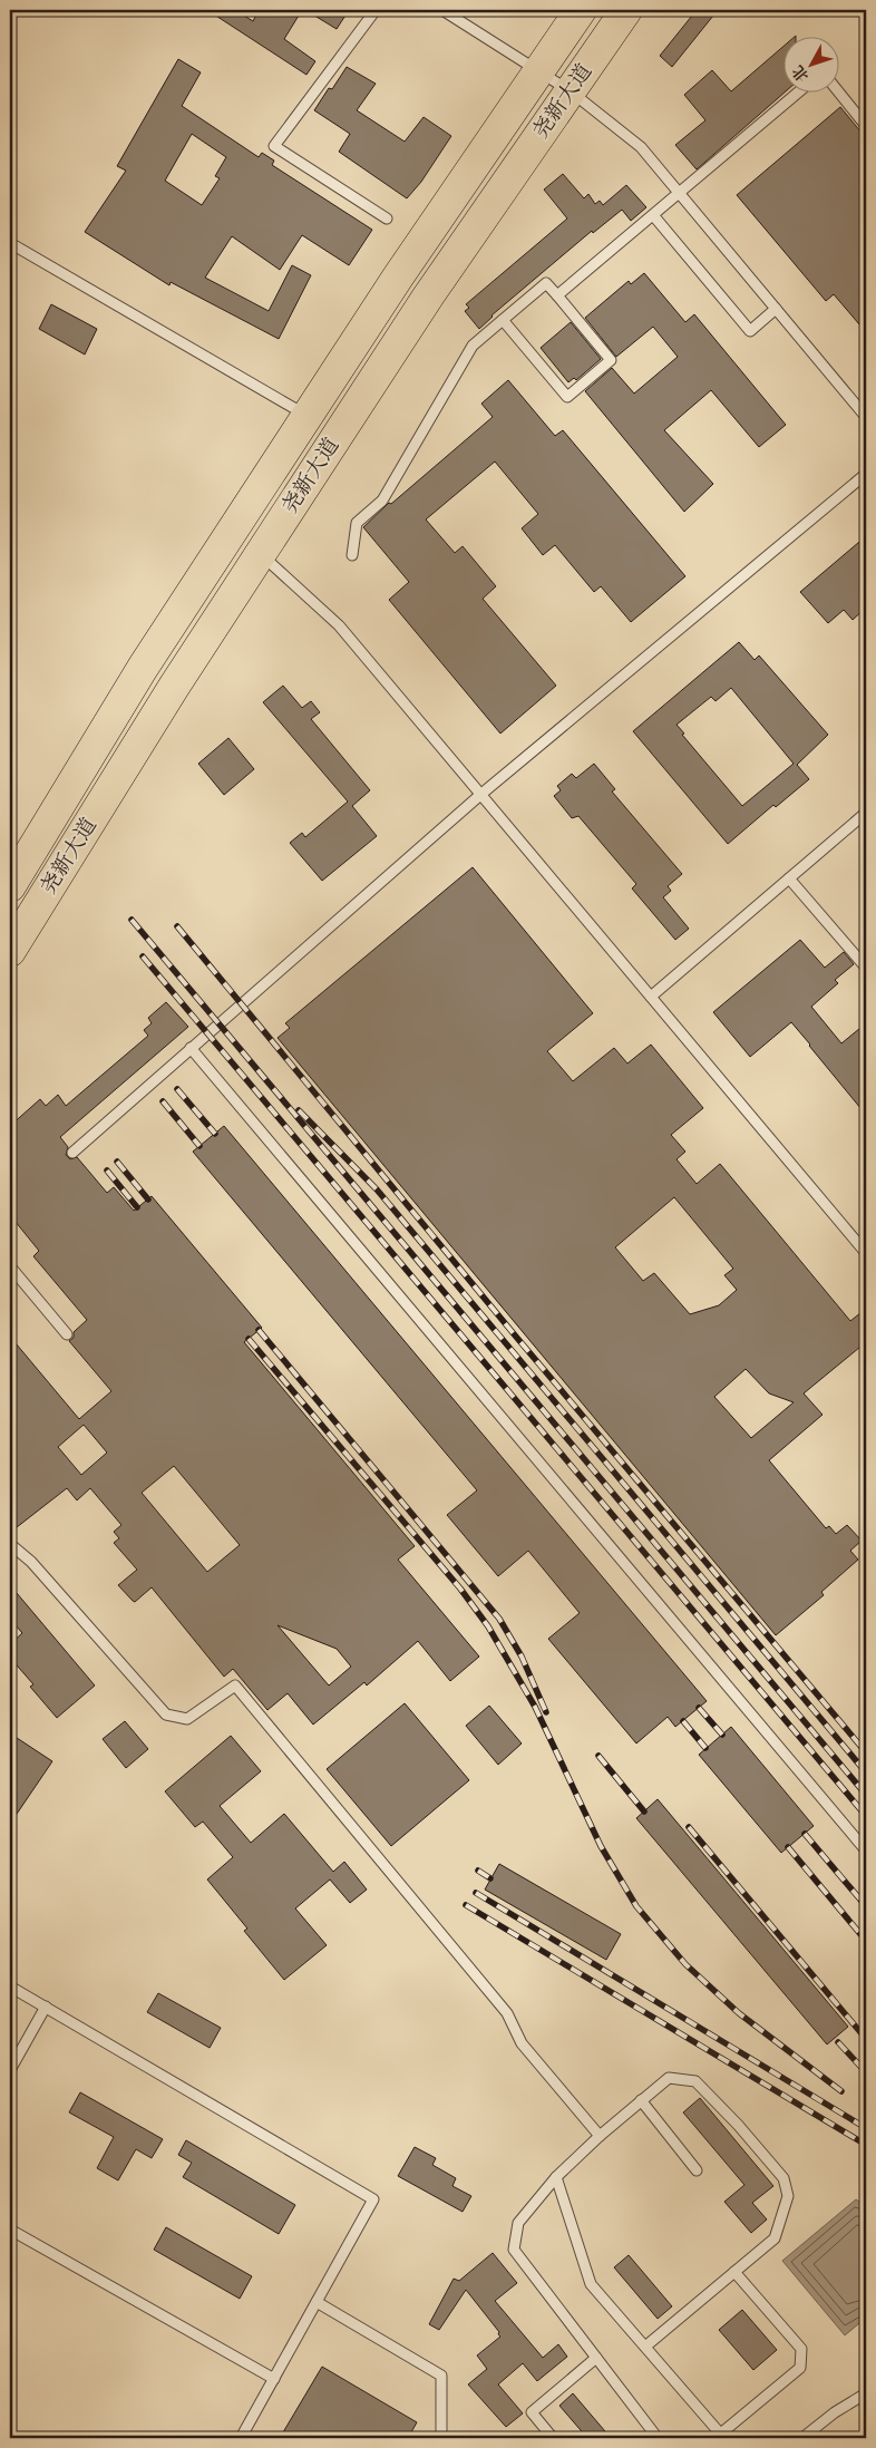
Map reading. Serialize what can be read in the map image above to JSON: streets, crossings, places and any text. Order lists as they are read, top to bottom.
{
  "streets": {
    "main road": ["尧新大道"]
  },
  "north": "bottom left"
}
